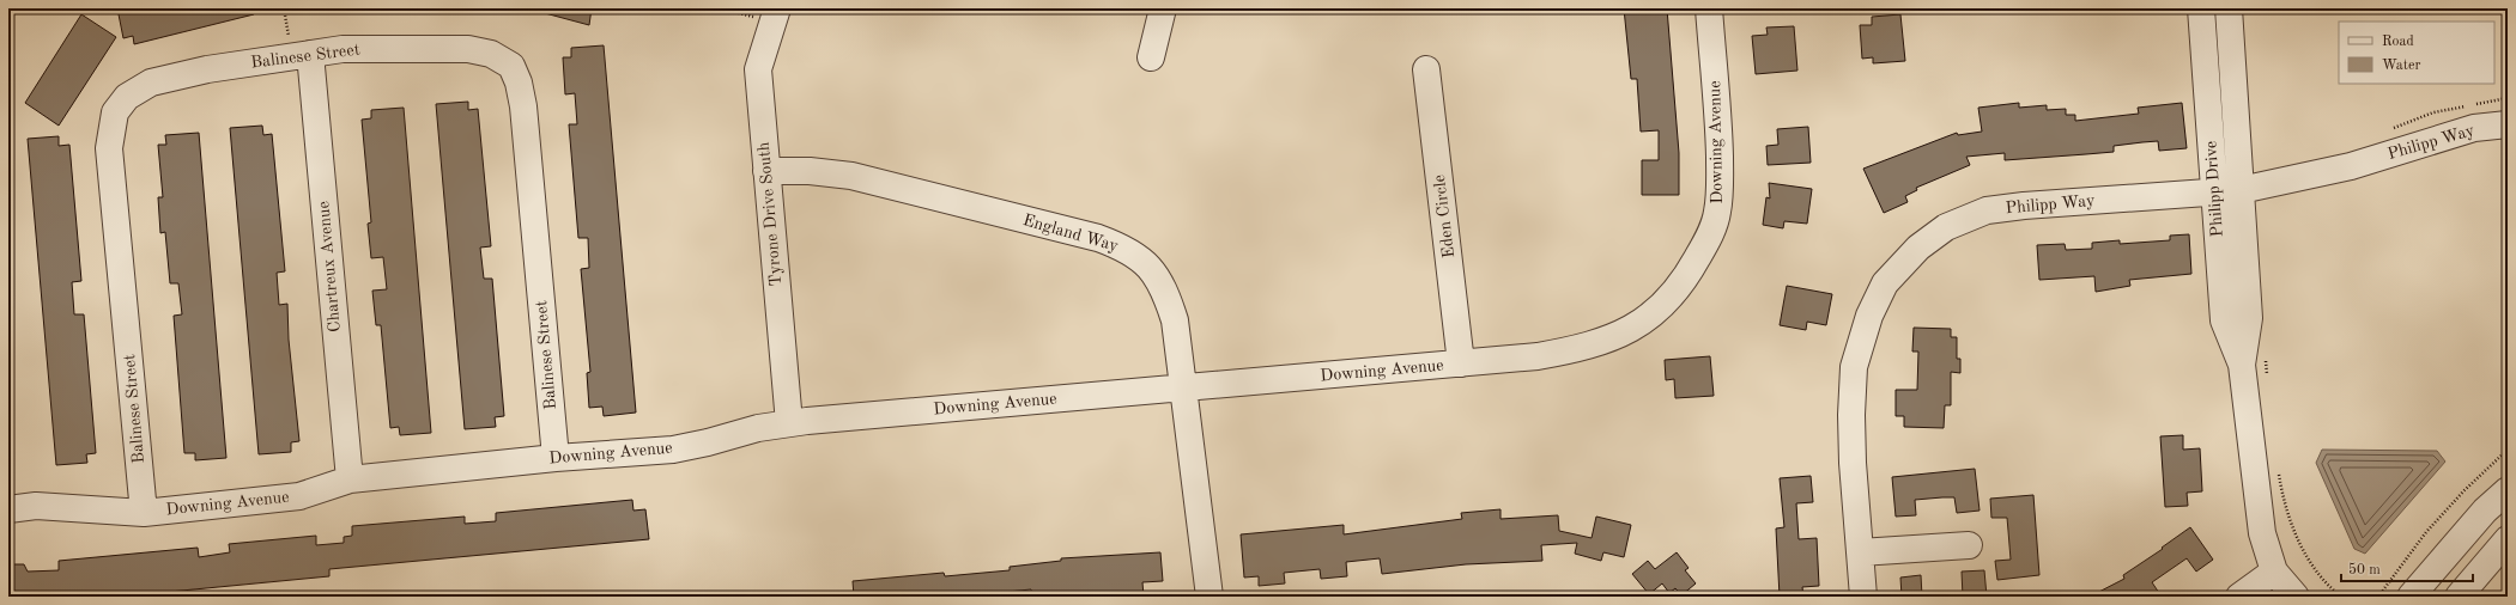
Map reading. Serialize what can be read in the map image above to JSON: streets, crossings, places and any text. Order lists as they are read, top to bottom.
{
  "streets": {
    "street": [
      "Balinese Street",
      "Downing Avenue",
      "Philipp Way",
      "Philipp Drive",
      "Tyrone Drive South",
      "Eden Circle",
      "England Way",
      "Chartreux Avenue"
    ]
  },
  "crossings": [
    ["Balinese Street", "Downing Avenue"],
    ["Balinese Street", "Chartreux Avenue"],
    ["Downing Avenue", "Tyrone Drive South"],
    ["Downing Avenue", "Eden Circle"],
    ["Downing Avenue", "England Way"],
    ["Downing Avenue", "Chartreux Avenue"],
    ["Philipp Way", "Philipp Drive"],
    ["Tyrone Drive South", "England Way"]
  ],
  "legend": ["Road", "Water"],
  "scale_bar": "50 m"
}
